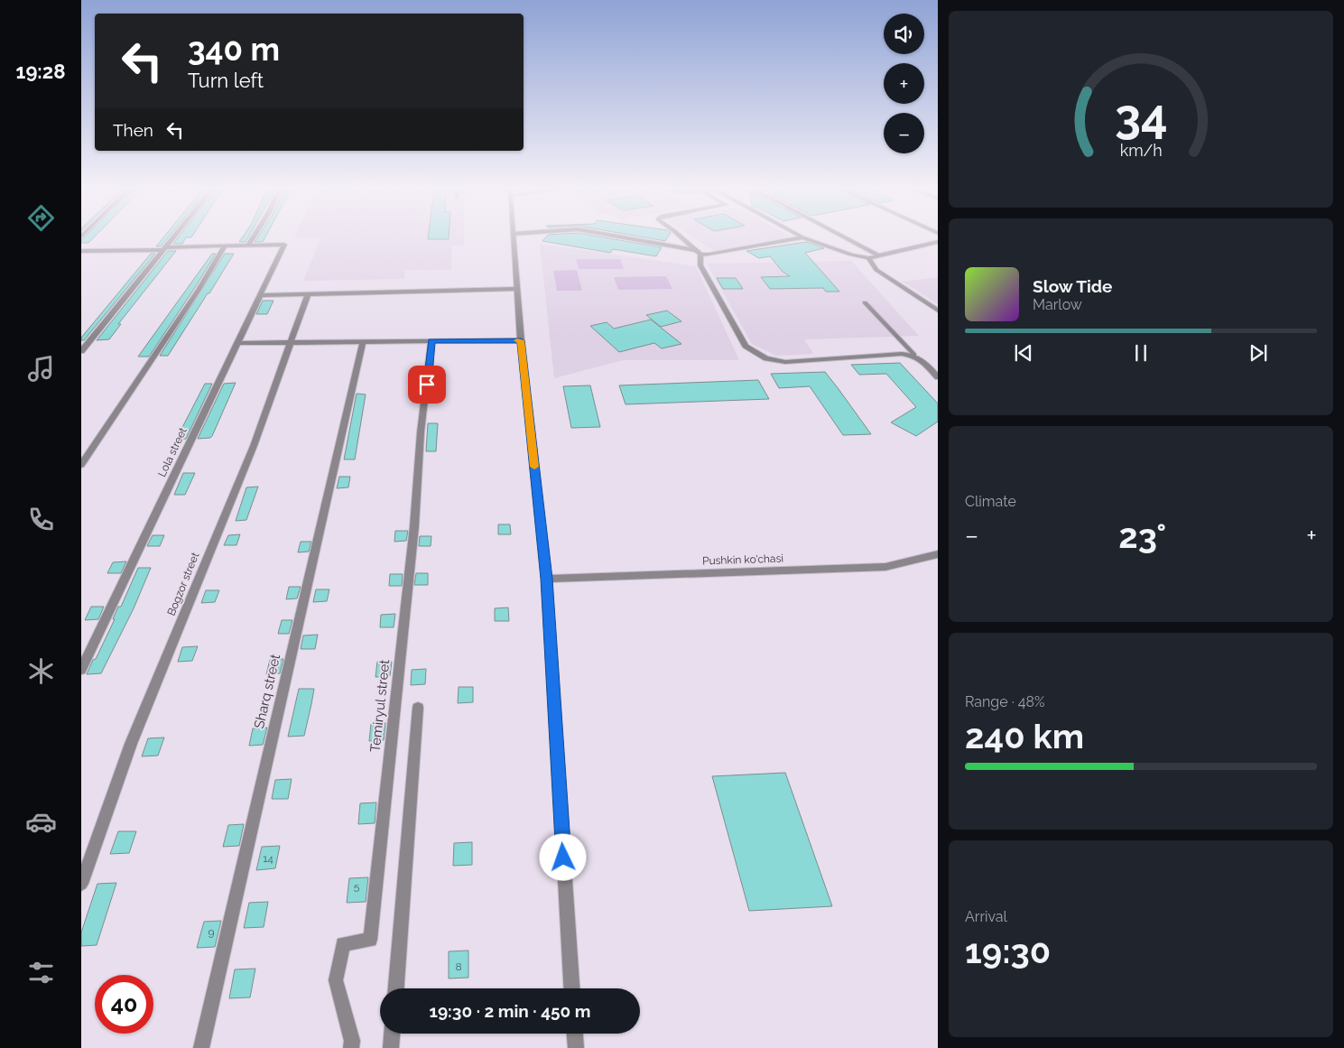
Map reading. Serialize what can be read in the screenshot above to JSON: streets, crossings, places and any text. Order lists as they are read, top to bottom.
{
  "streets": {
    "street": [
      "Lola street",
      "Pushkin ko'chasi",
      "Bogzor street",
      "Sharq street",
      "Temiryul street"
    ]
  },
  "house_numbers": [
    "14",
    "5",
    "9",
    "8"
  ],
  "page": {
    "tabs": "19:28",
    "map_buttons": ["+", "−"],
    "turn": ["340 m", "Turn left"],
    "then": "Then",
    "song": ["Slow Tide", "Marlow"],
    "tile": [
      "Climate",
      ["Range · 48%", "240 km"],
      ["Arrival", "19:30"]
    ],
    "heat": ["−", "23°", "+"],
    "limit": "40",
    "trip": "19:30 · 2 min · 450 m",
    "gauge": ["34", "km/h"]
  }
}
